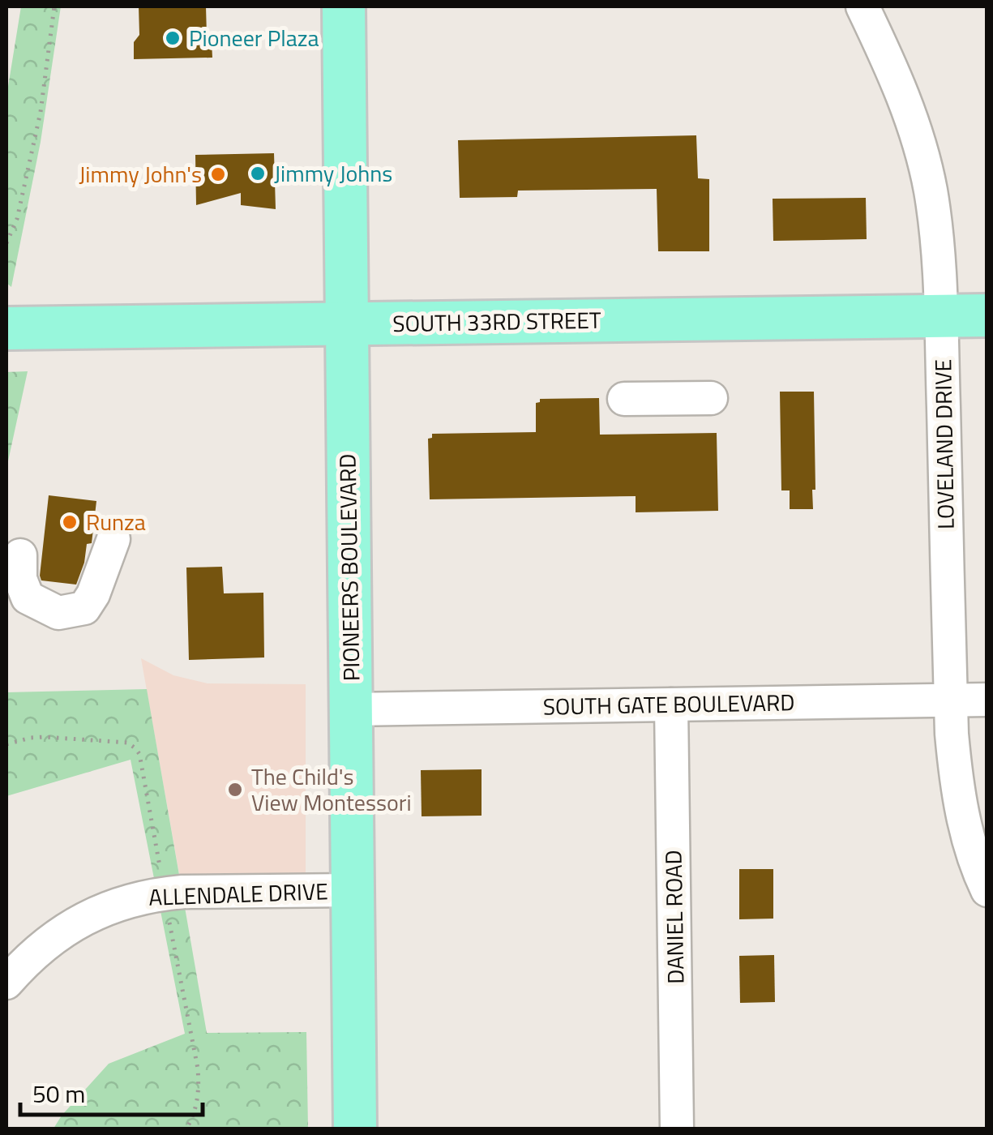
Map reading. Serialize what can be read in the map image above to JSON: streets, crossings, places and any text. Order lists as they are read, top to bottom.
{
  "streets": {
    "main road": ["SOUTH 33RD STREET", "PIONEERS BOULEVARD"],
    "street": [
      "LOVELAND DRIVE",
      "SOUTH GATE BOULEVARD",
      "ALLENDALE DRIVE",
      "DANIEL ROAD"
    ]
  },
  "crossings": [
    ["SOUTH 33RD STREET", "LOVELAND DRIVE"],
    ["SOUTH 33RD STREET", "PIONEERS BOULEVARD"],
    ["LOVELAND DRIVE", "SOUTH GATE BOULEVARD"],
    ["PIONEERS BOULEVARD", "SOUTH GATE BOULEVARD"],
    ["PIONEERS BOULEVARD", "ALLENDALE DRIVE"],
    ["SOUTH GATE BOULEVARD", "DANIEL ROAD"]
  ],
  "places": [
    "Pioneer Plaza",
    "Jimmy Johns",
    "Jimmy John's",
    "Runza",
    "The Child's View Montessori"
  ],
  "scale_bar": "50 m"
}
